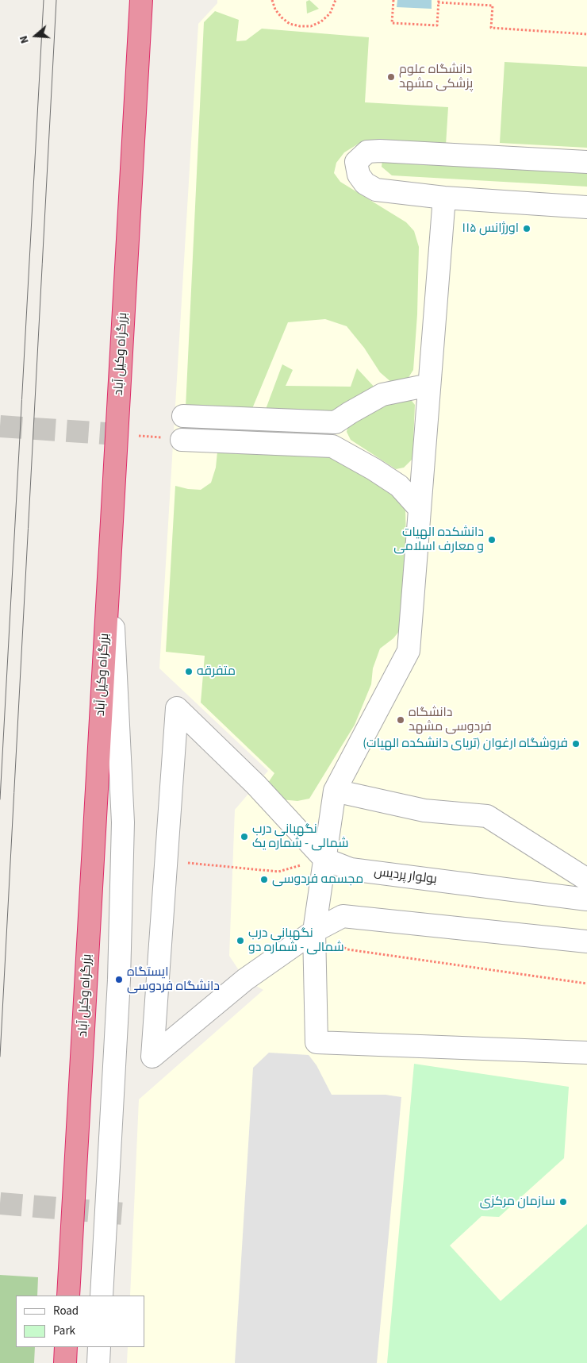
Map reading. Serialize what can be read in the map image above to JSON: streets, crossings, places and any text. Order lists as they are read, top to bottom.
{
  "streets": {
    "highway": ["بزرگراه وکیل آباد"],
    "street": ["بولوار پردیس"]
  },
  "places": [
    "دانشگاه علوم پزشکی مشهد",
    "اورژانس ۱۱۵",
    "دانشکده الهیات و معارف اسلامی",
    "متفرقه",
    "دانشگاه فردوسی مشهد",
    "فروشگاه ارغوان (تریای دانشکده الهیات)",
    "نگهبانی درب شمالی - شماره یک",
    "مجسمه فردوسی",
    "نگهبانی درب شمالی - شماره دو",
    "ایستگاه دانشگاه فردوسی",
    "سازمان مرکزی"
  ],
  "legend": ["Road", "Park"],
  "north": "left"
}
